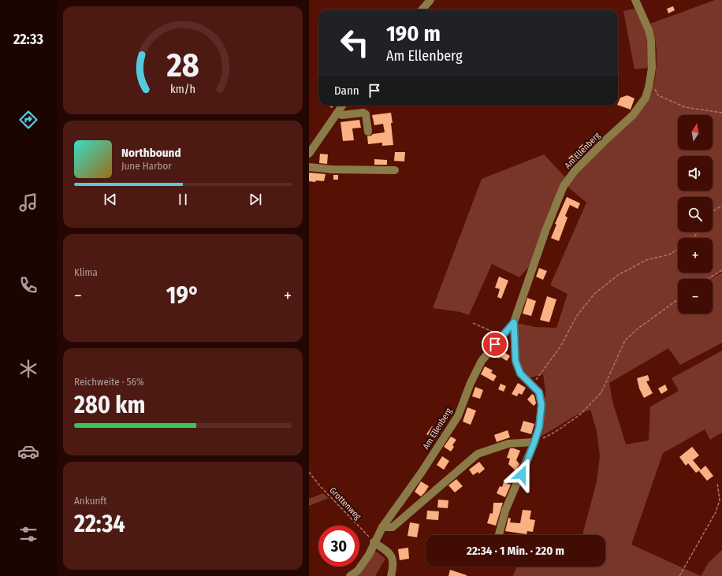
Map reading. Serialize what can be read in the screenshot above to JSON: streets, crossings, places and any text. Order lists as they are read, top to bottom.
{
  "streets": {
    "street": ["Am Ellenberg"],
    "path": ["Grottenweg"]
  },
  "crossings": [
    ["Am Ellenberg", "Grottenweg"]
  ],
  "north": "top",
  "page": {
    "tabs": "22:33",
    "turn": ["190 m", "Am Ellenberg"],
    "then": "Dann",
    "map_buttons": ["+", "−"],
    "song": ["Northbound", "June Harbor"],
    "tile": [
      "Klima",
      ["Reichweite · 56%", "280 km"],
      ["Ankunft", "22:34"]
    ],
    "heat": ["−", "19°", "+"],
    "limit": "30",
    "trip": "22:34 · 1 Min. · 220 m",
    "gauge": ["28", "km/h"]
  }
}
